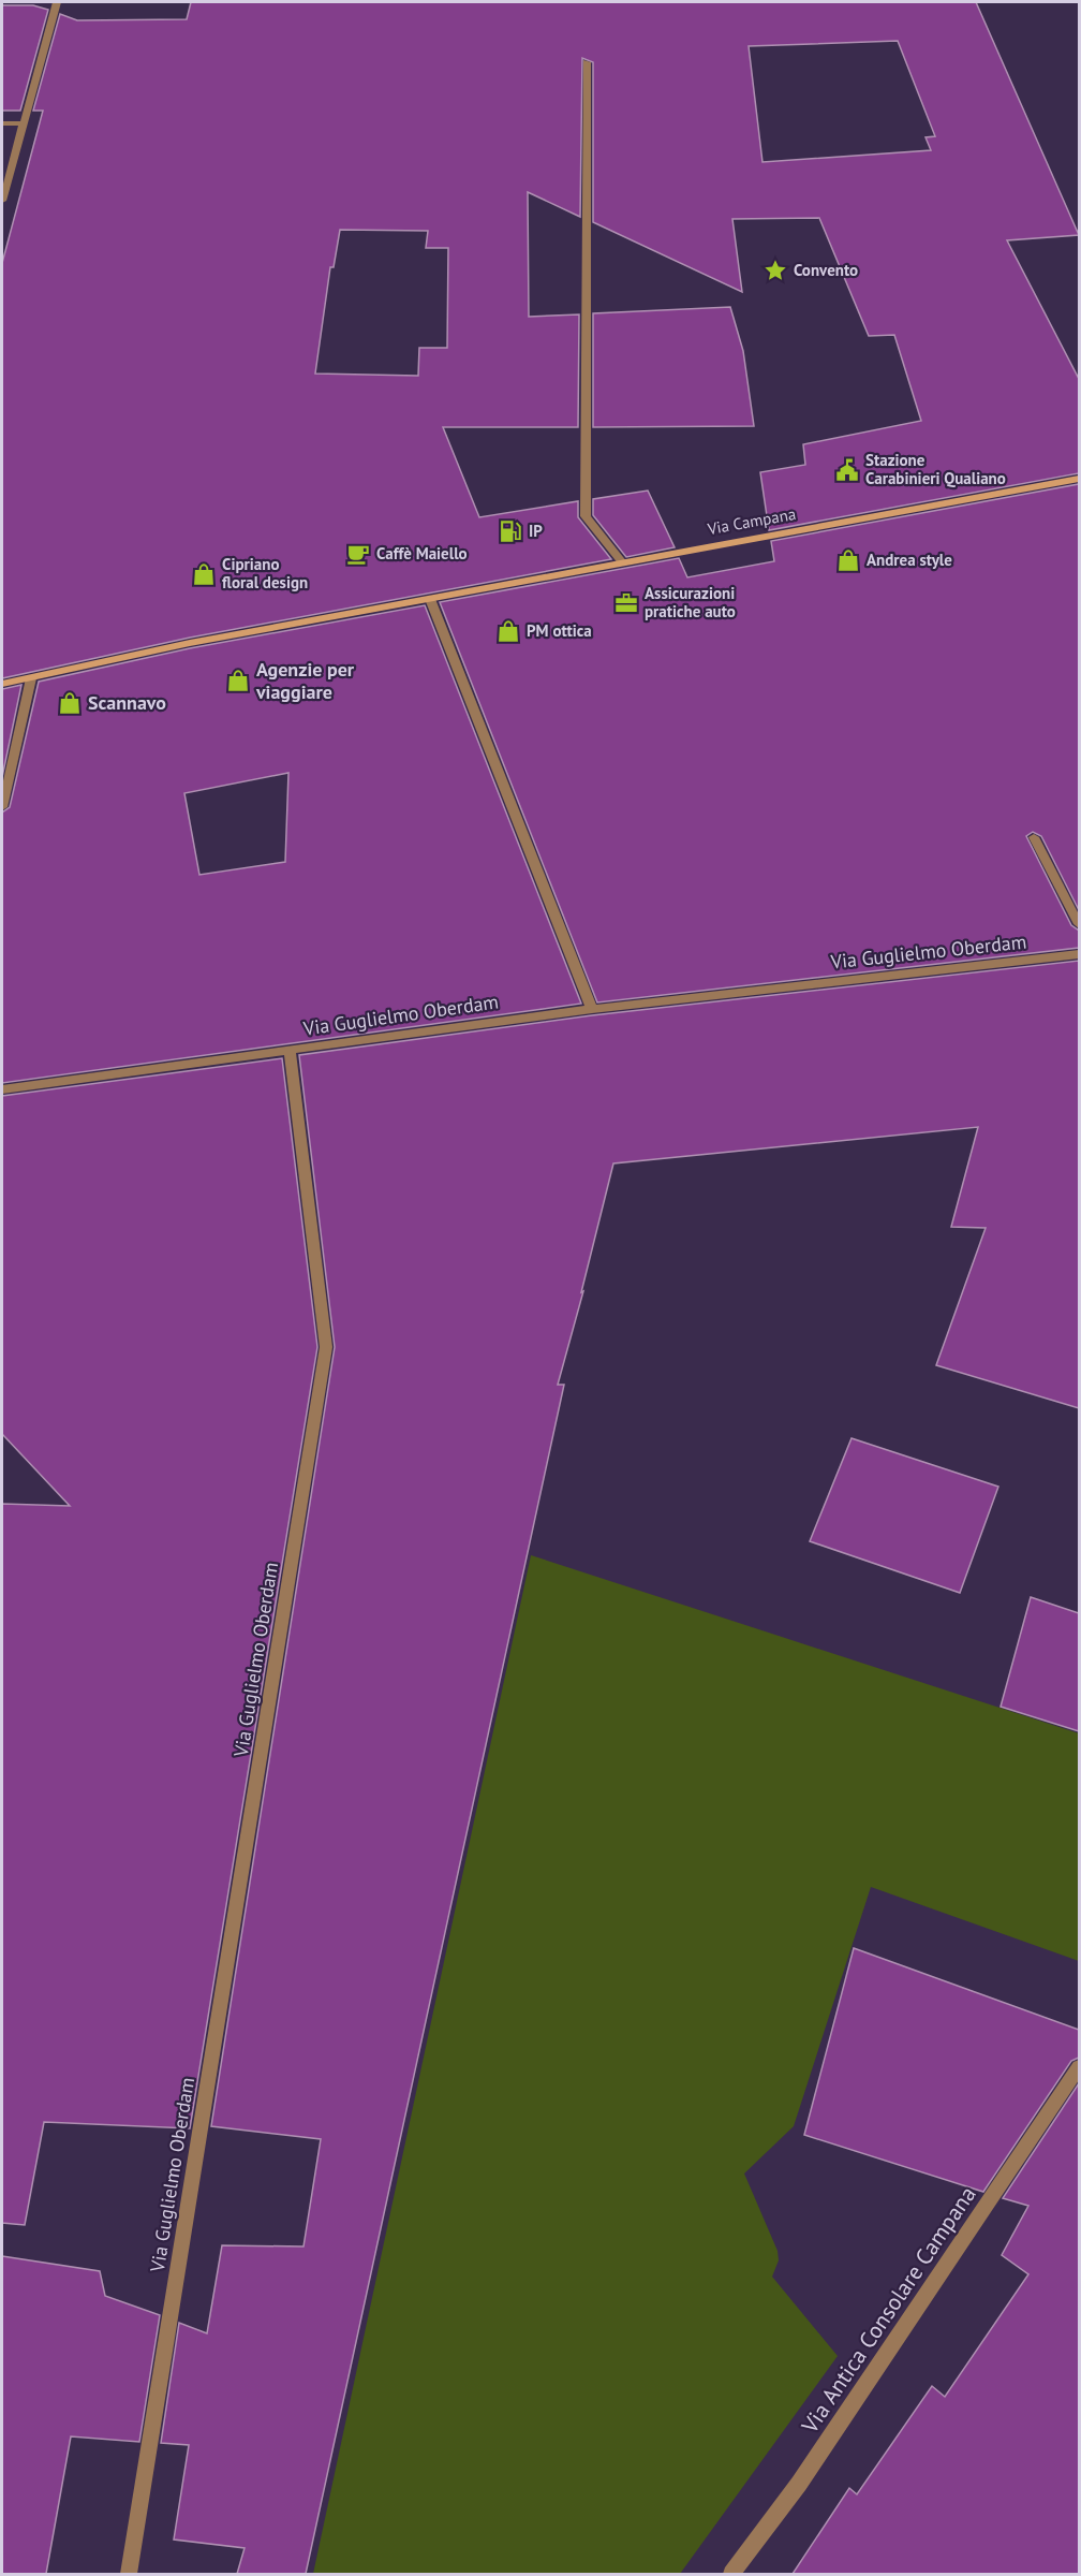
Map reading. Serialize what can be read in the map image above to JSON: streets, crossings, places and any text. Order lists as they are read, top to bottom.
{
  "streets": {
    "main road": ["Via Campana"],
    "street": ["Via Guglielmo Oberdam", "Via Antica Consolare Campana"]
  },
  "places": {
    "place": ["Convento"],
    "public building": ["Stazione Carabinieri Qualiano"],
    "fuel station": ["IP"],
    "cafe": ["Caffè Maiello"],
    "shop": [
      "Andrea style",
      "Cipriano floral design",
      "PM ottica",
      "Agenzie per viaggiare",
      "Scannavo"
    ],
    "office": ["Assicurazioni pratiche auto"]
  }
}
